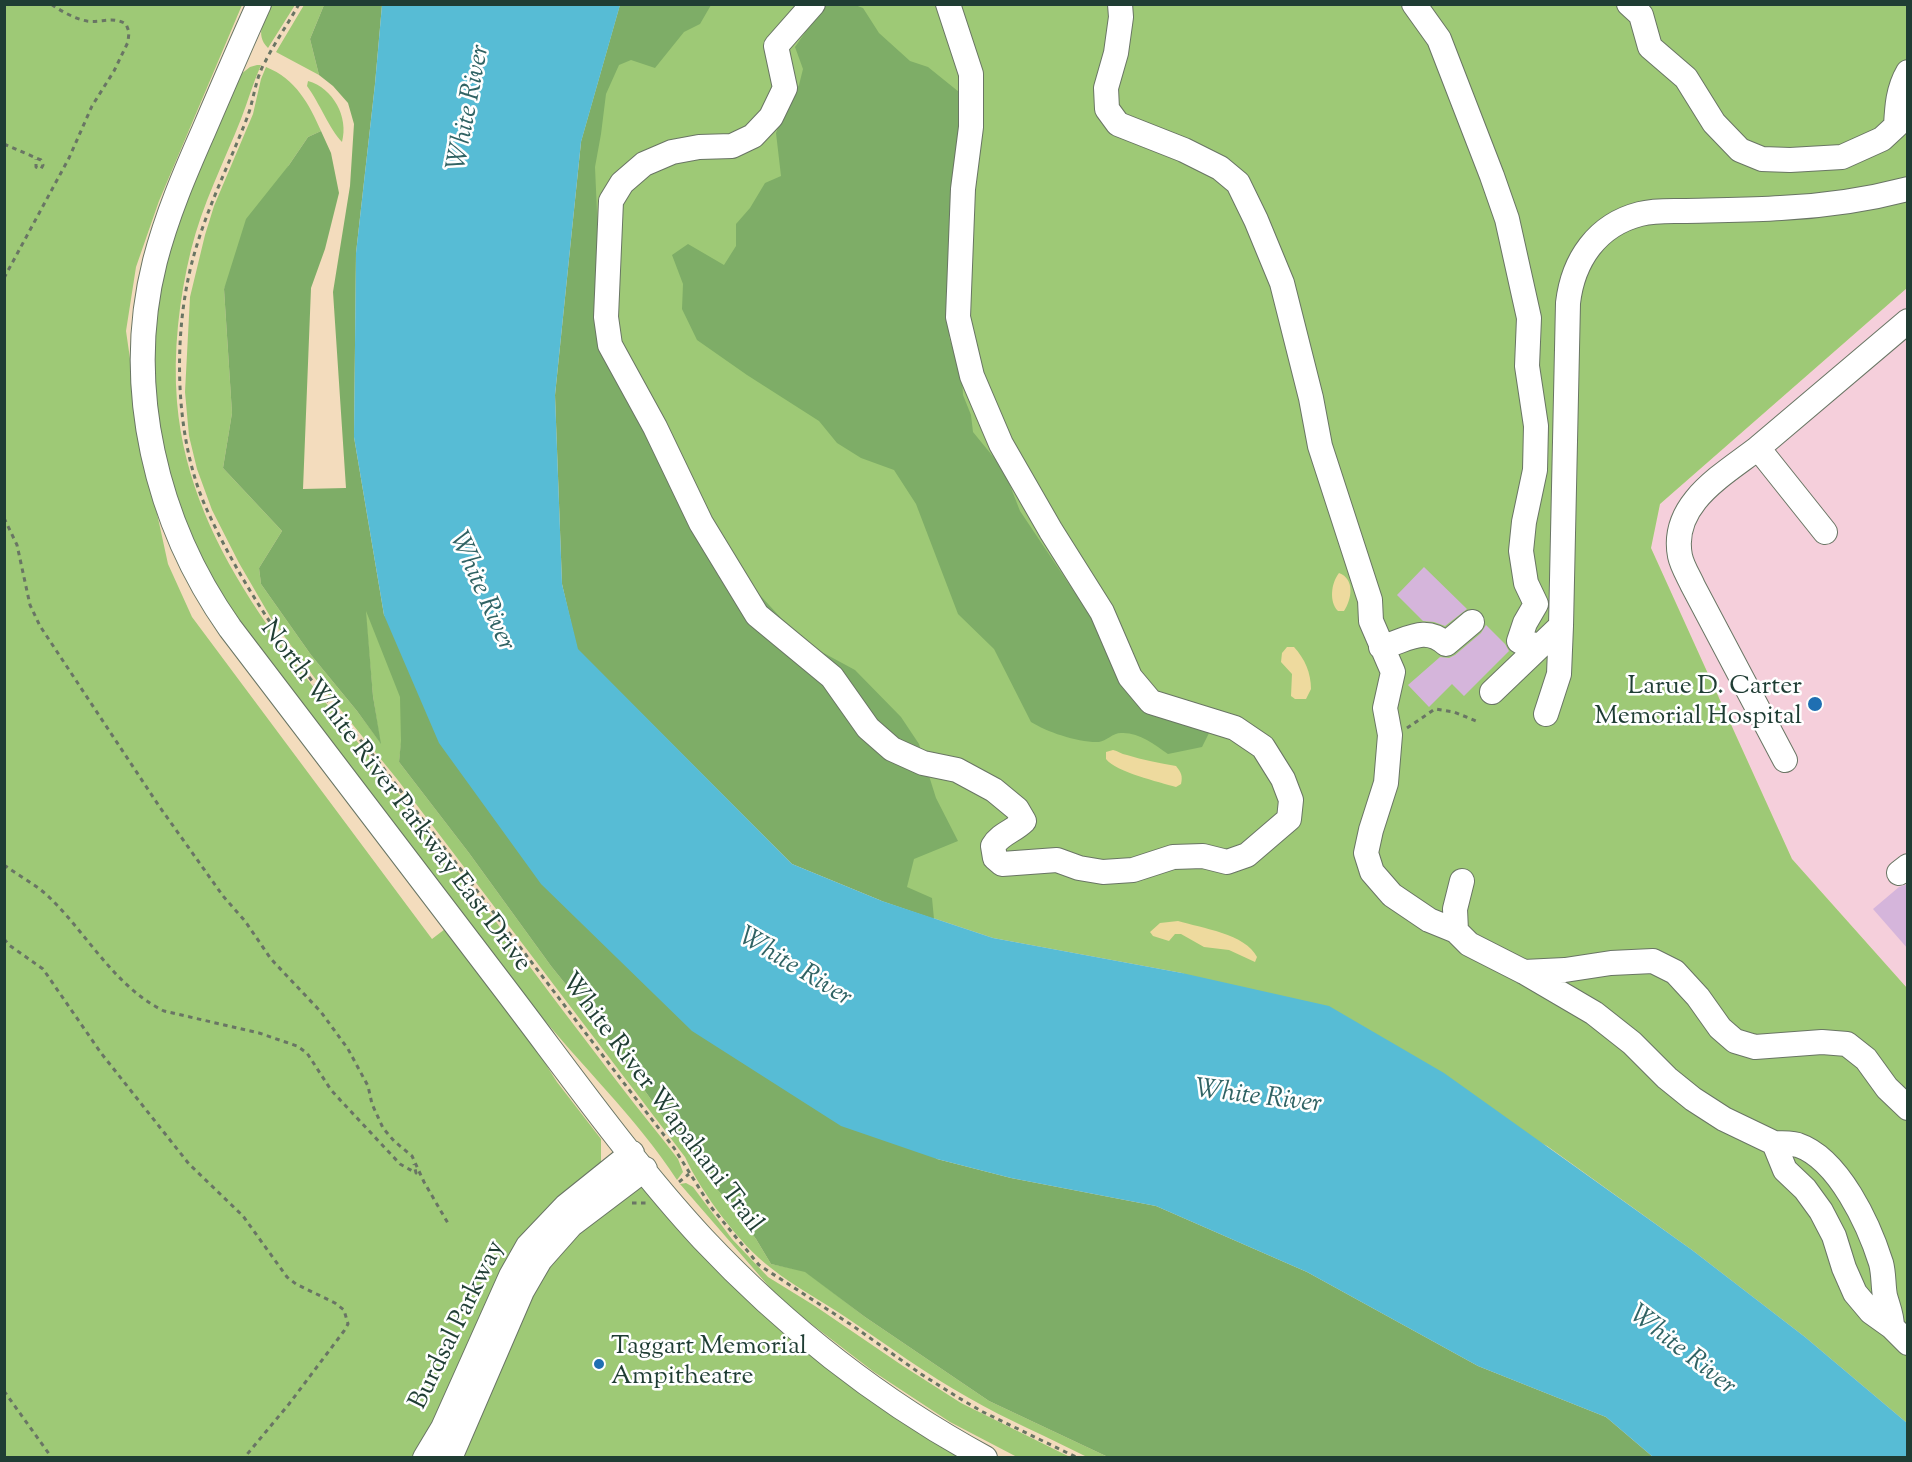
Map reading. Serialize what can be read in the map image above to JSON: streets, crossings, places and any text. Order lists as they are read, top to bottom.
{
  "streets": {
    "street": ["North White River Parkway East Drive", "Burdsal Parkway"],
    "path": ["White River Wapahani Trail"]
  },
  "crossings": [
    ["North White River Parkway East Drive", "Burdsal Parkway"]
  ],
  "water": ["White River"],
  "places": ["Larue D. Carter Memorial Hospital", "Taggart Memorial Ampitheatre"]
}
